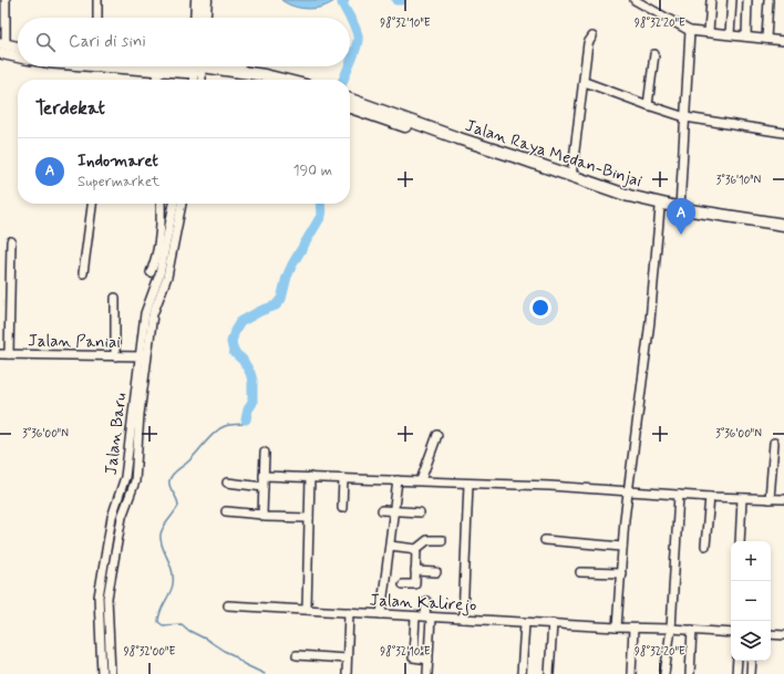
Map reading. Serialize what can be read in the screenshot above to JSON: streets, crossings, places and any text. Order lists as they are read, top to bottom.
{
  "streets": {
    "highway": ["Jalan Raya Medan-Binjai"],
    "street": ["Jalan Paniai", "Jalan Baru", "Jalan Kalirejo"]
  },
  "crossings": [
    ["Jalan Paniai", "Jalan Baru"]
  ],
  "page": {
    "search": "Cari di sini",
    "heading": "Terdekat",
    "list": [
      {
        "mark": "A",
        "name": "Indomaret",
        "note": "Supermarket",
        "value": "190 m"
      }
    ],
    "pins": "A",
    "map_buttons": ["+", "−"]
  },
  "coordinates": [
    "98°32'10\"E",
    "98°32'20\"E",
    "3°36'10\"N",
    "3°36'00\"N",
    "98°32'00\"E"
  ]
}
